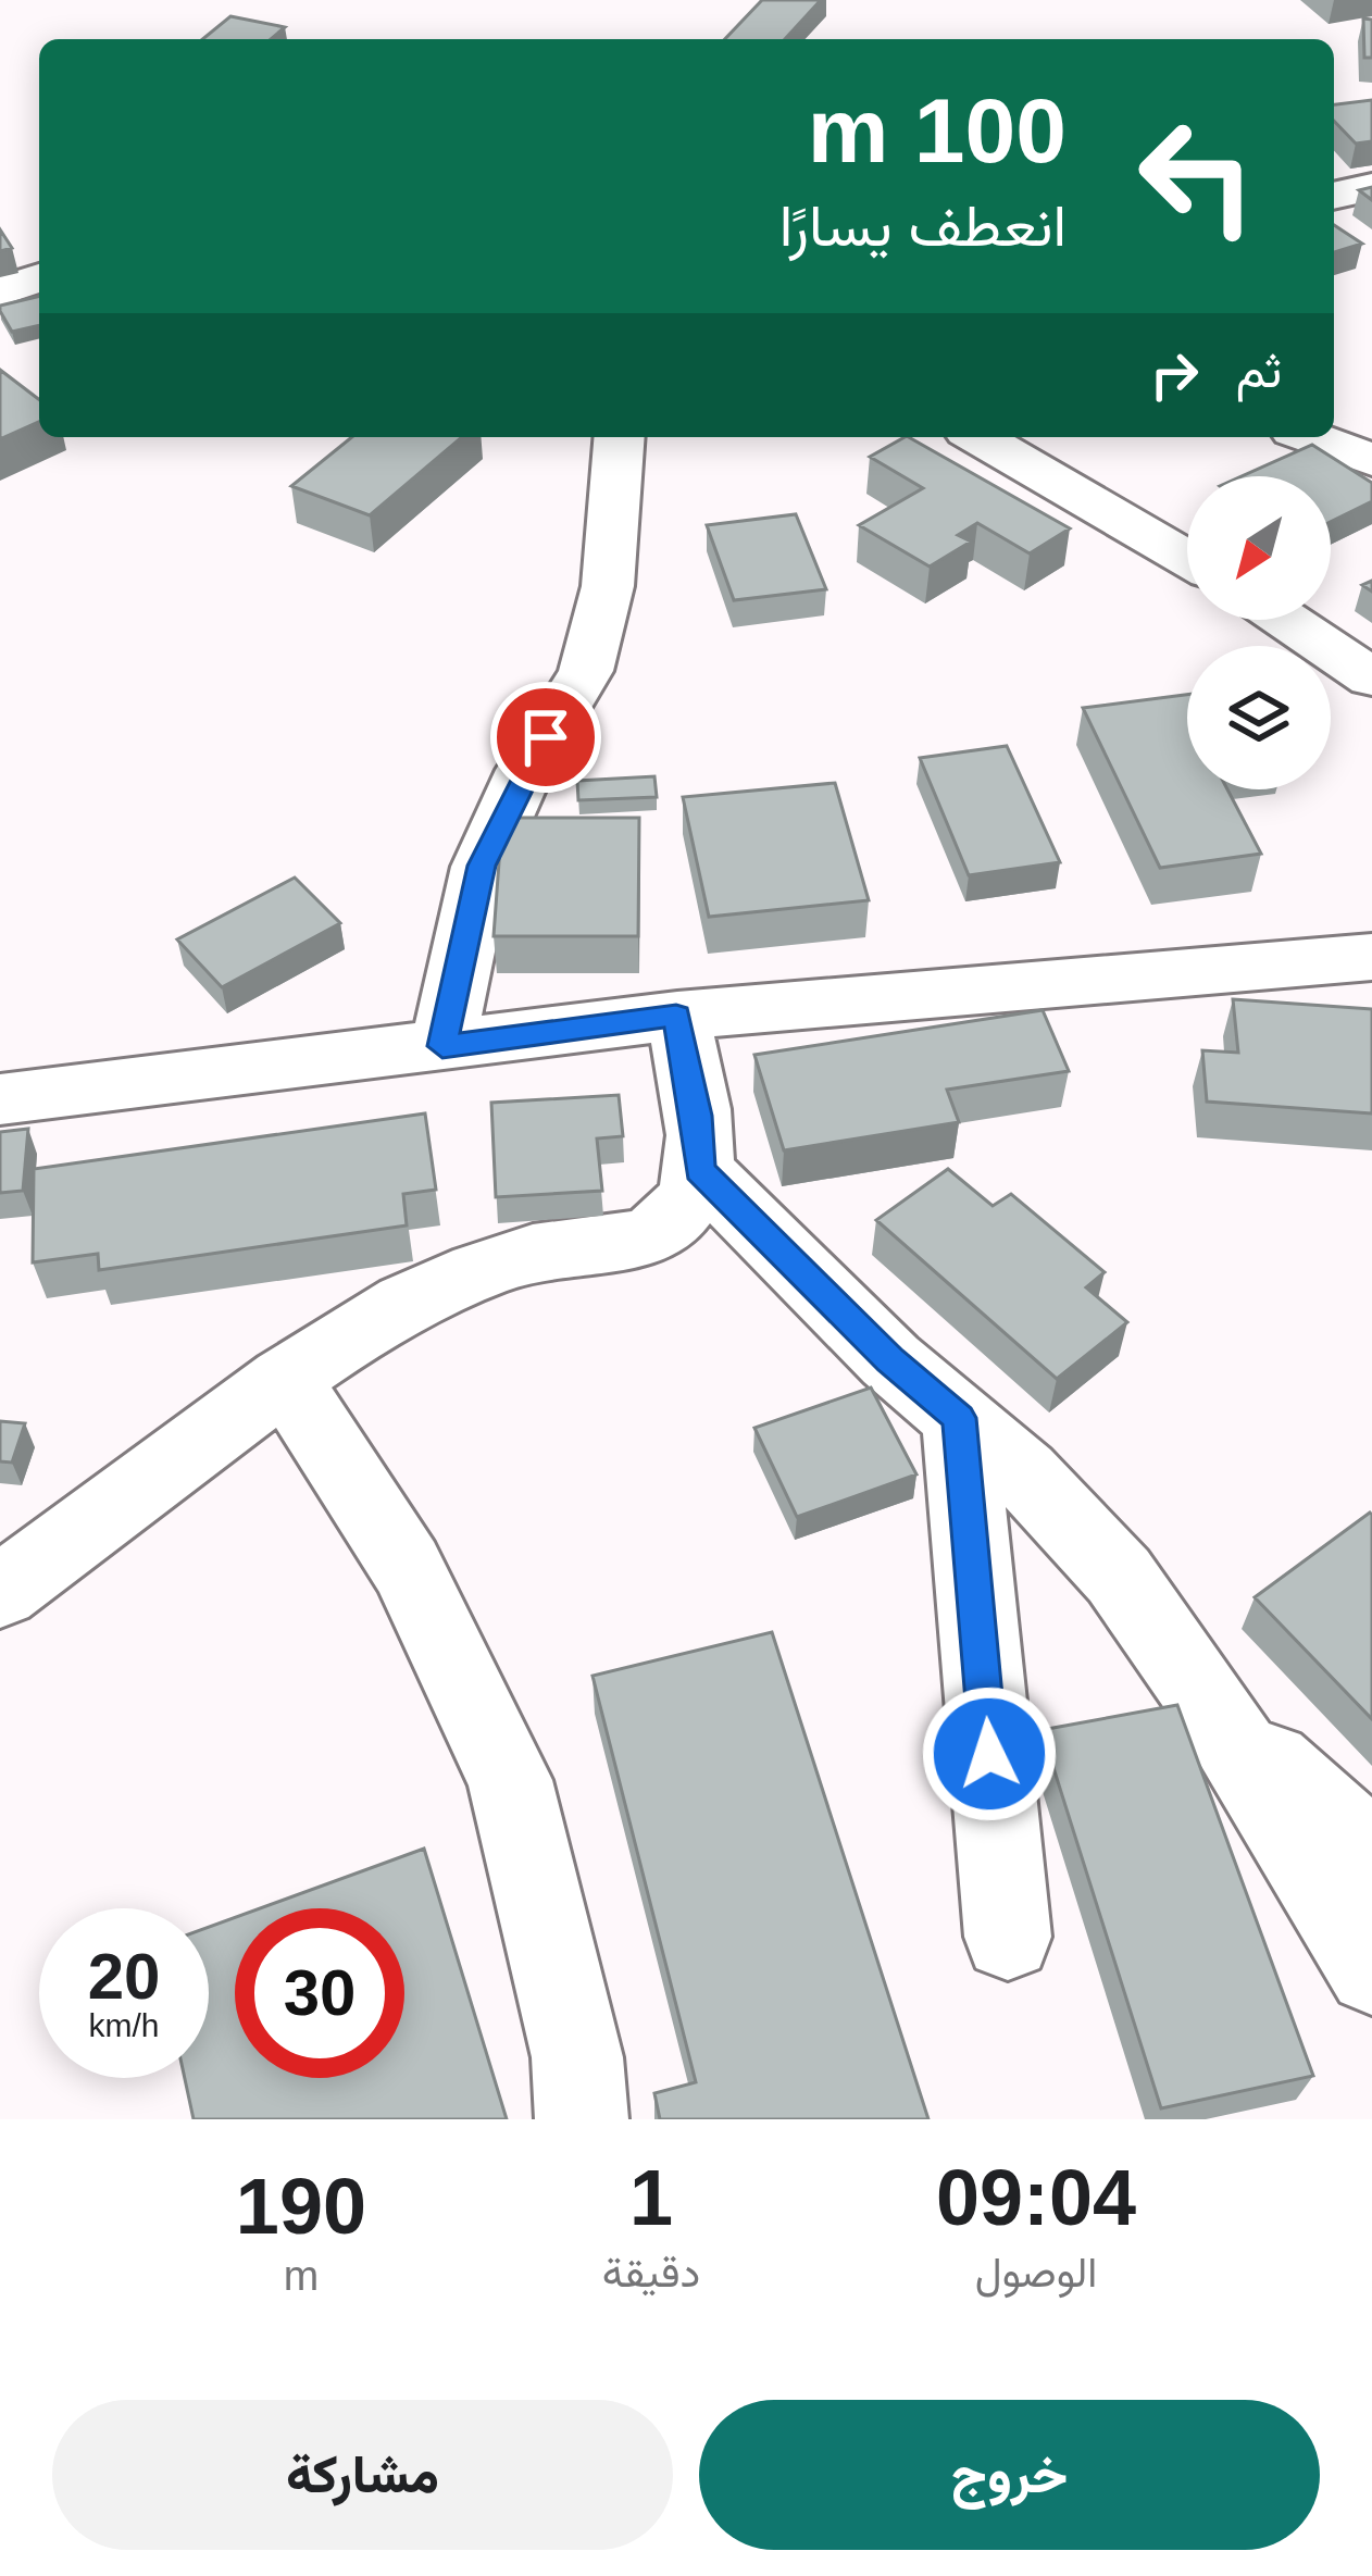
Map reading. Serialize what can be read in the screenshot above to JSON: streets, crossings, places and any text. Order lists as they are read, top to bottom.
{
  "north": "bottom left",
  "page": {
    "turn": ["100 m", "انعطف يسارًا"],
    "then": "ثم",
    "speed": "20 km/h",
    "limit": "30",
    "eta": [
      "09:04",
      "الوصول",
      "1",
      "دقيقة",
      "190",
      "m"
    ],
    "buttons": ["خروج", "مشاركة"]
  }
}
